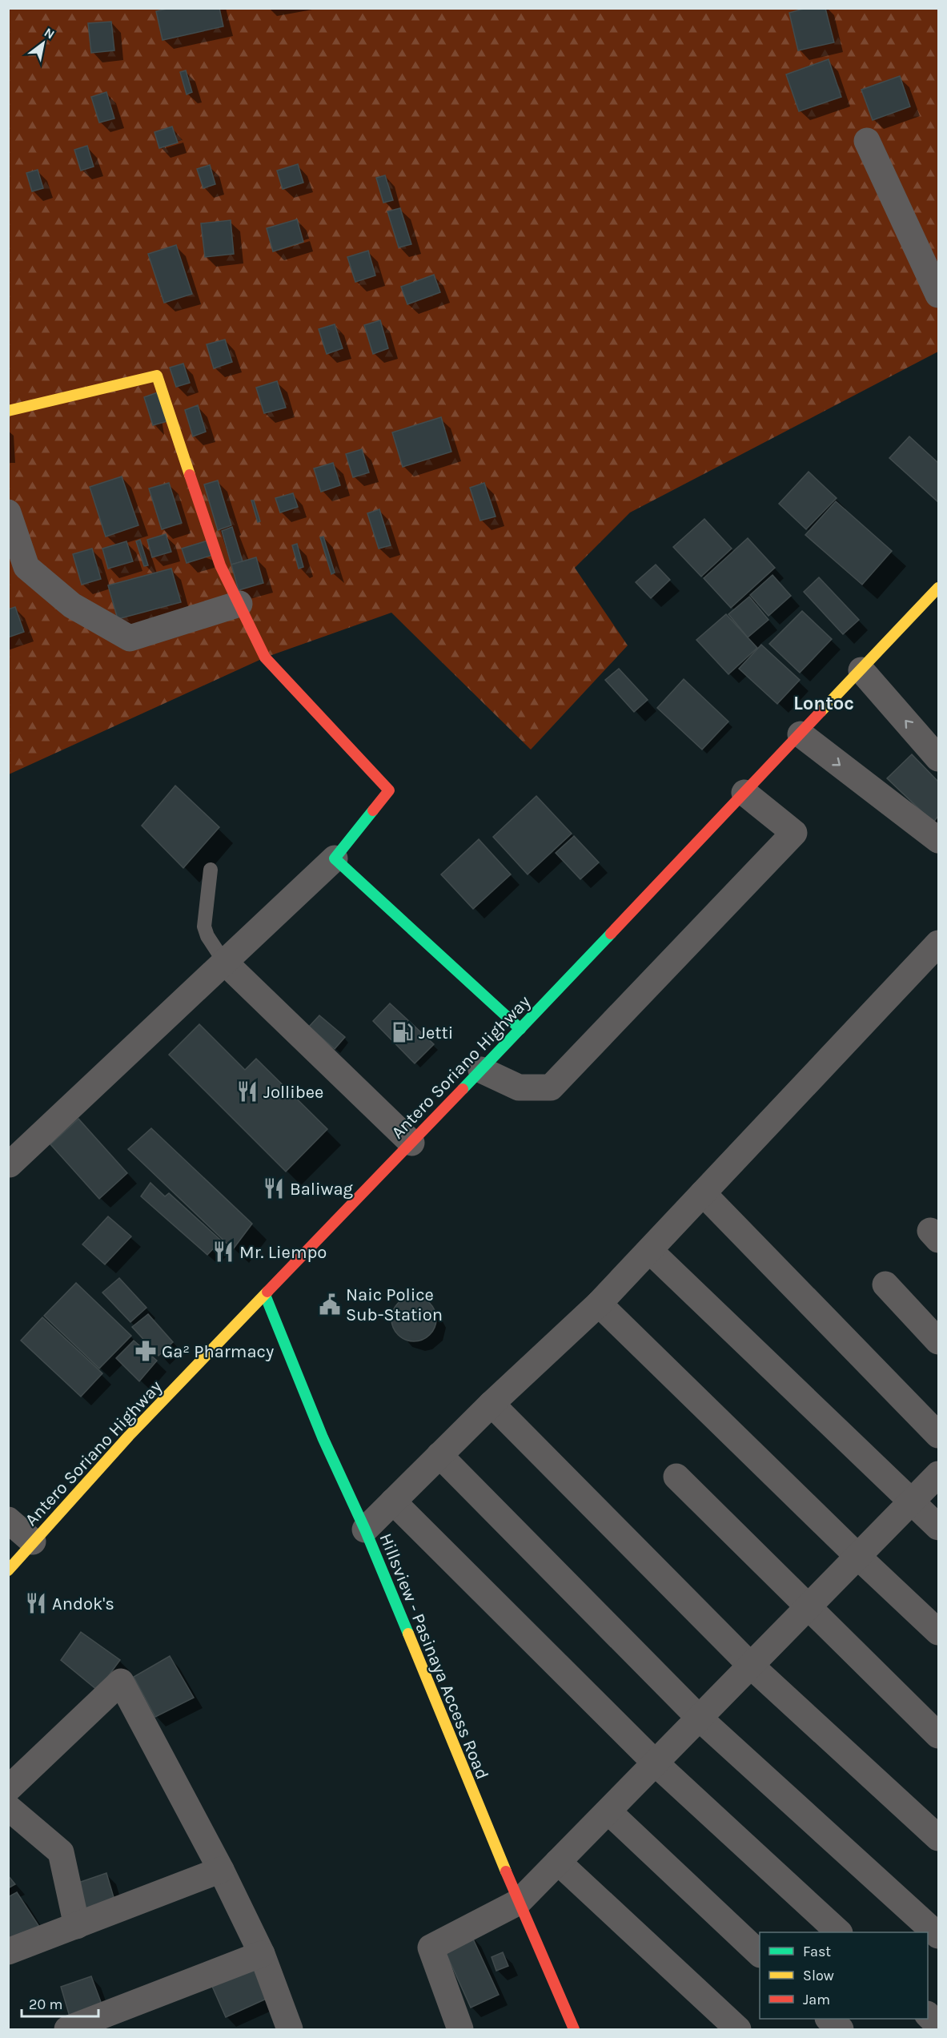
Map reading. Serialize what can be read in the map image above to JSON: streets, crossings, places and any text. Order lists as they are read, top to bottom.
{
  "streets": {
    "street": ["Antero Soriano Highway", "Hillsview - Pasinaya Access Road"]
  },
  "crossings": [
    ["Antero Soriano Highway", "Hillsview - Pasinaya Access Road"]
  ],
  "districts": ["Lontoc"],
  "places": {
    "fuel station": ["Jetti"],
    "restaurant": [
      "Jollibee",
      "Baliwag",
      "Mr. Liempo",
      "Andok's"
    ],
    "public building": ["Naic Police Sub-Station"],
    "pharmacy": ["Ga² Pharmacy"]
  },
  "legend": ["Fast", "Slow", "Jam"],
  "scale_bar": "20 m",
  "north": "top right"
}
